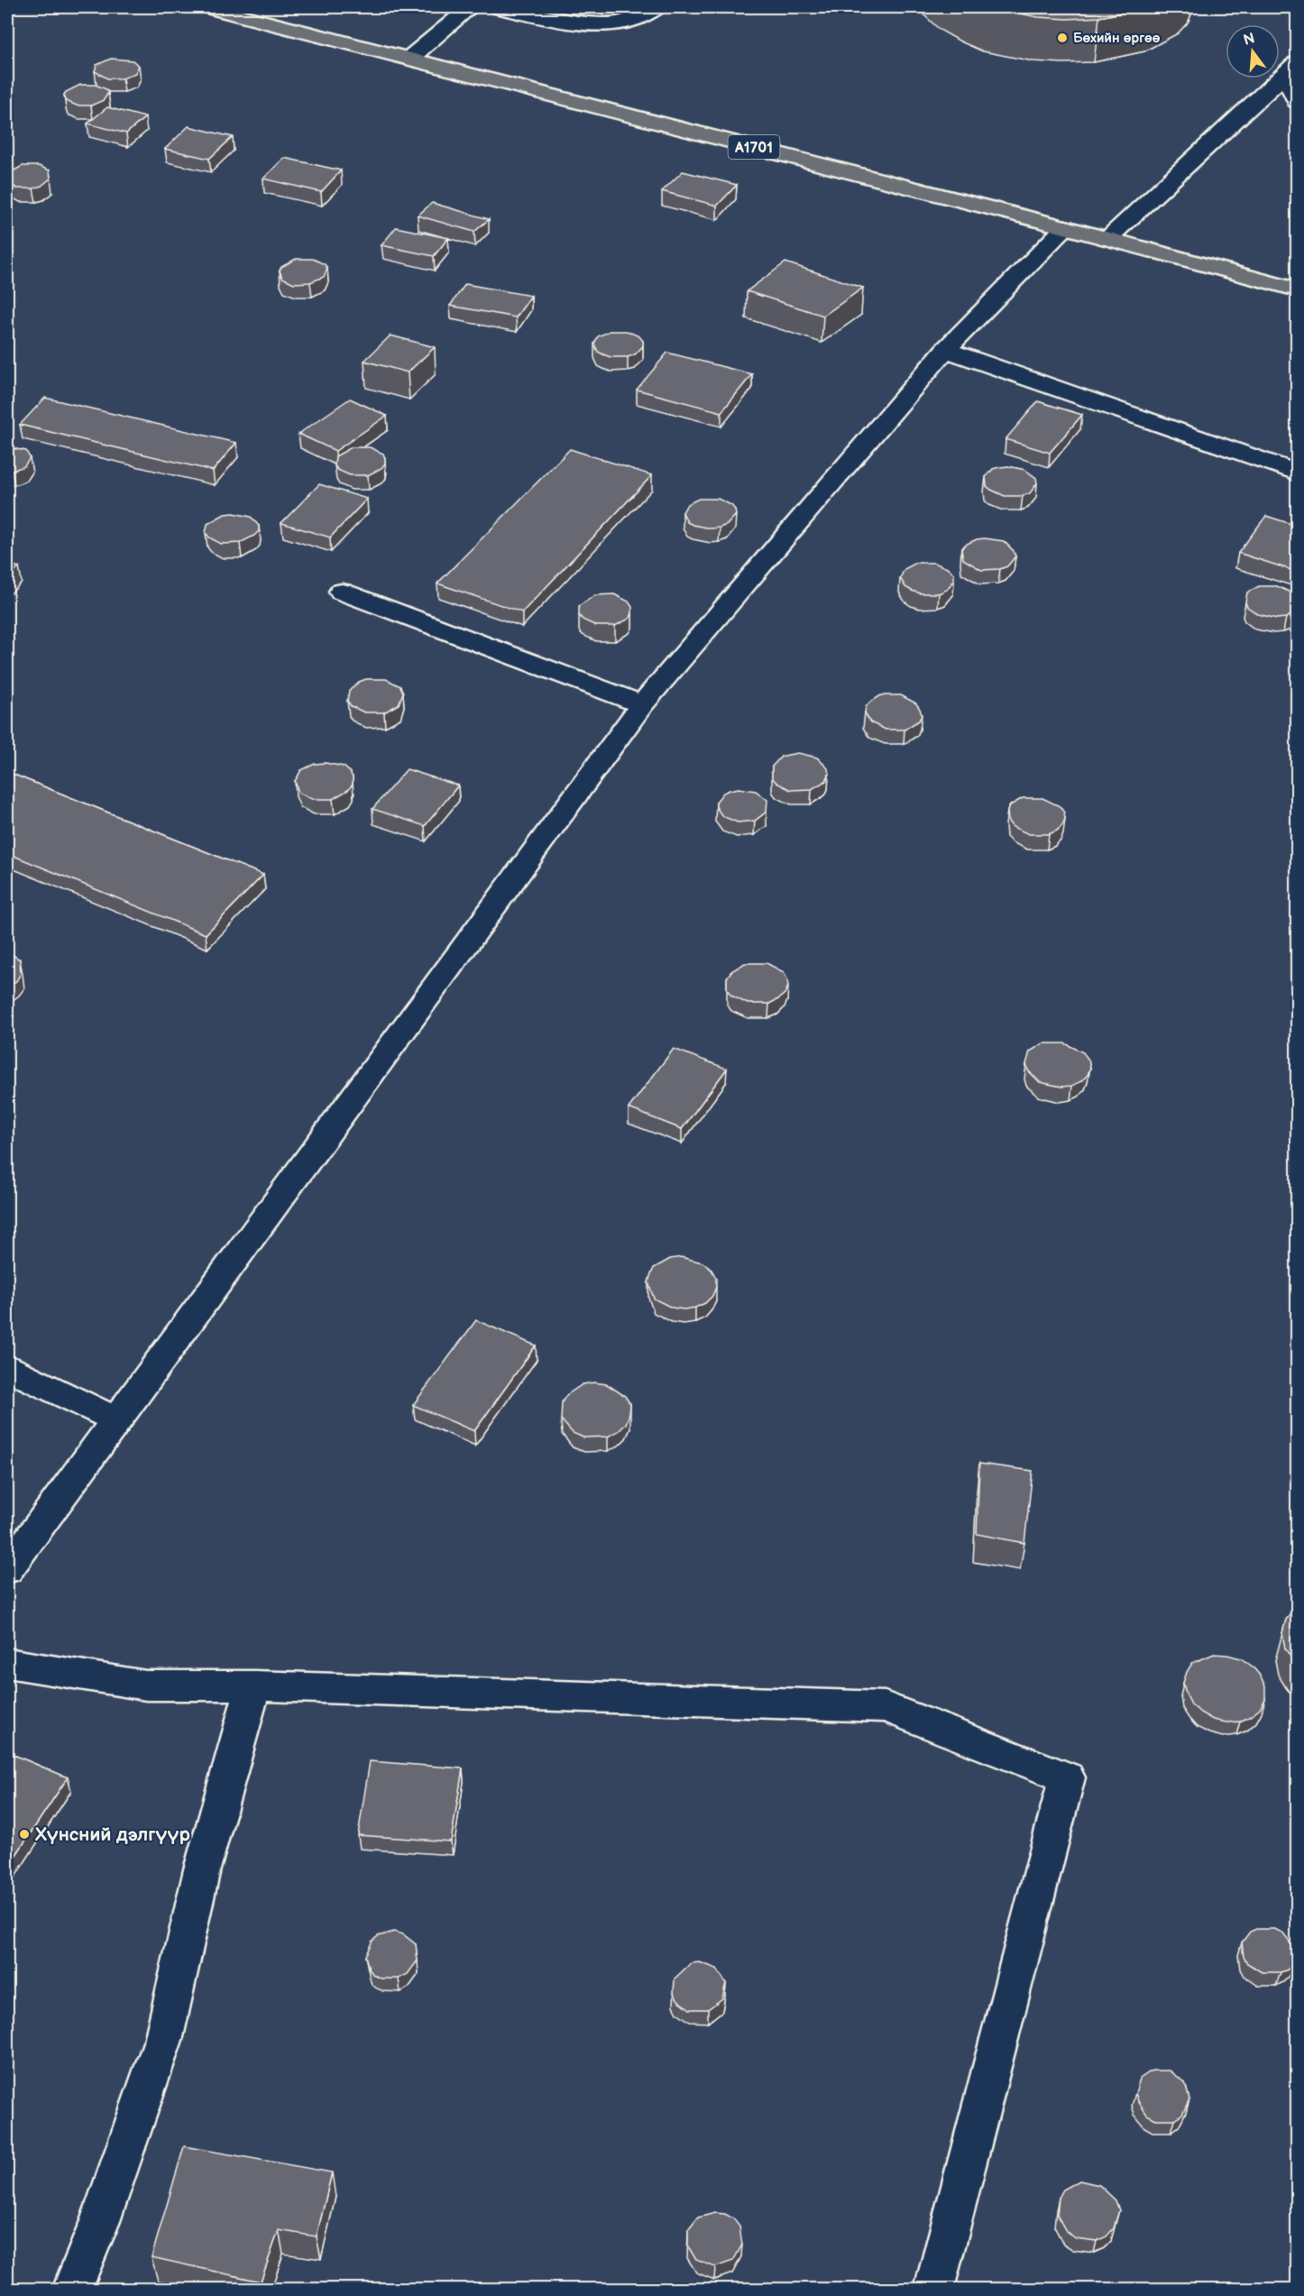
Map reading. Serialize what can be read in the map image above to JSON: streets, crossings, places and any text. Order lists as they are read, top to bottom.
{
  "streets": {
    "main road": ["A1701"]
  },
  "places": ["Бөхийн өргөө", "Хүнсний дэлгүүр"],
  "north": "top"
}
